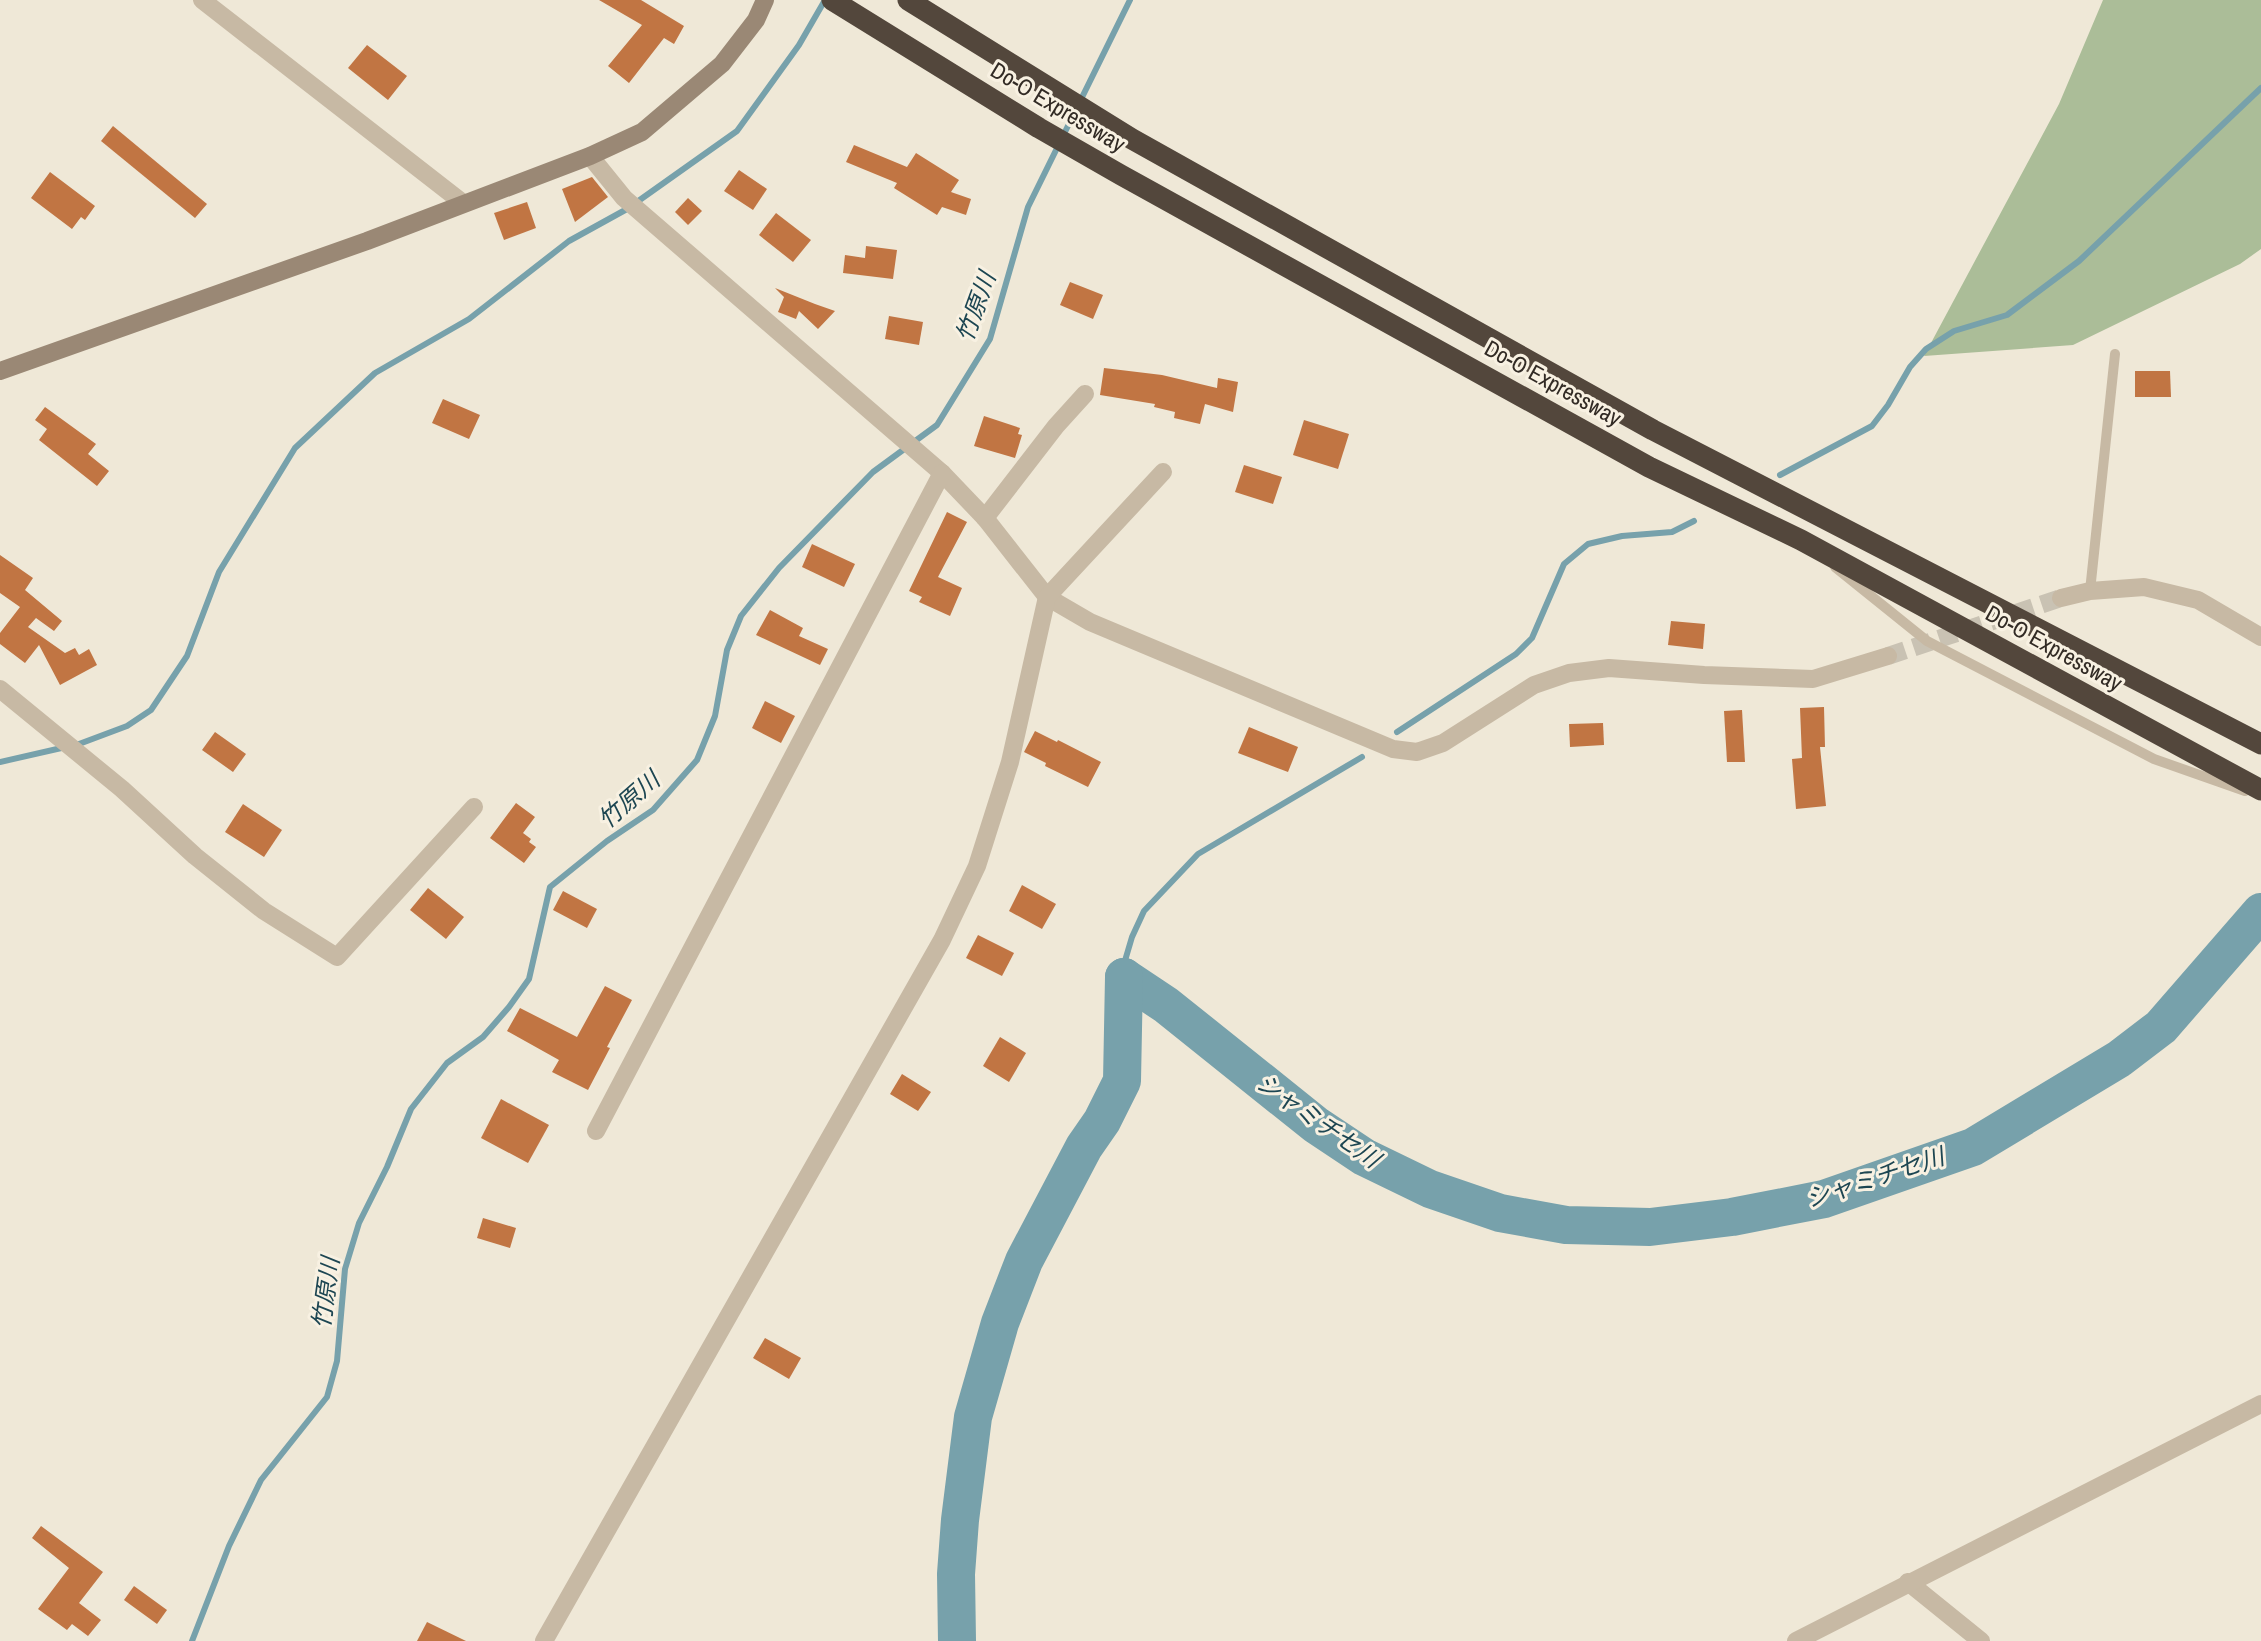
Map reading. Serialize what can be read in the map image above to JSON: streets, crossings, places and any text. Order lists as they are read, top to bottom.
{
  "streets": {
    "highway": ["Do-O Expressway"]
  },
  "water": ["竹原川", "シャミチセ川"]
}
